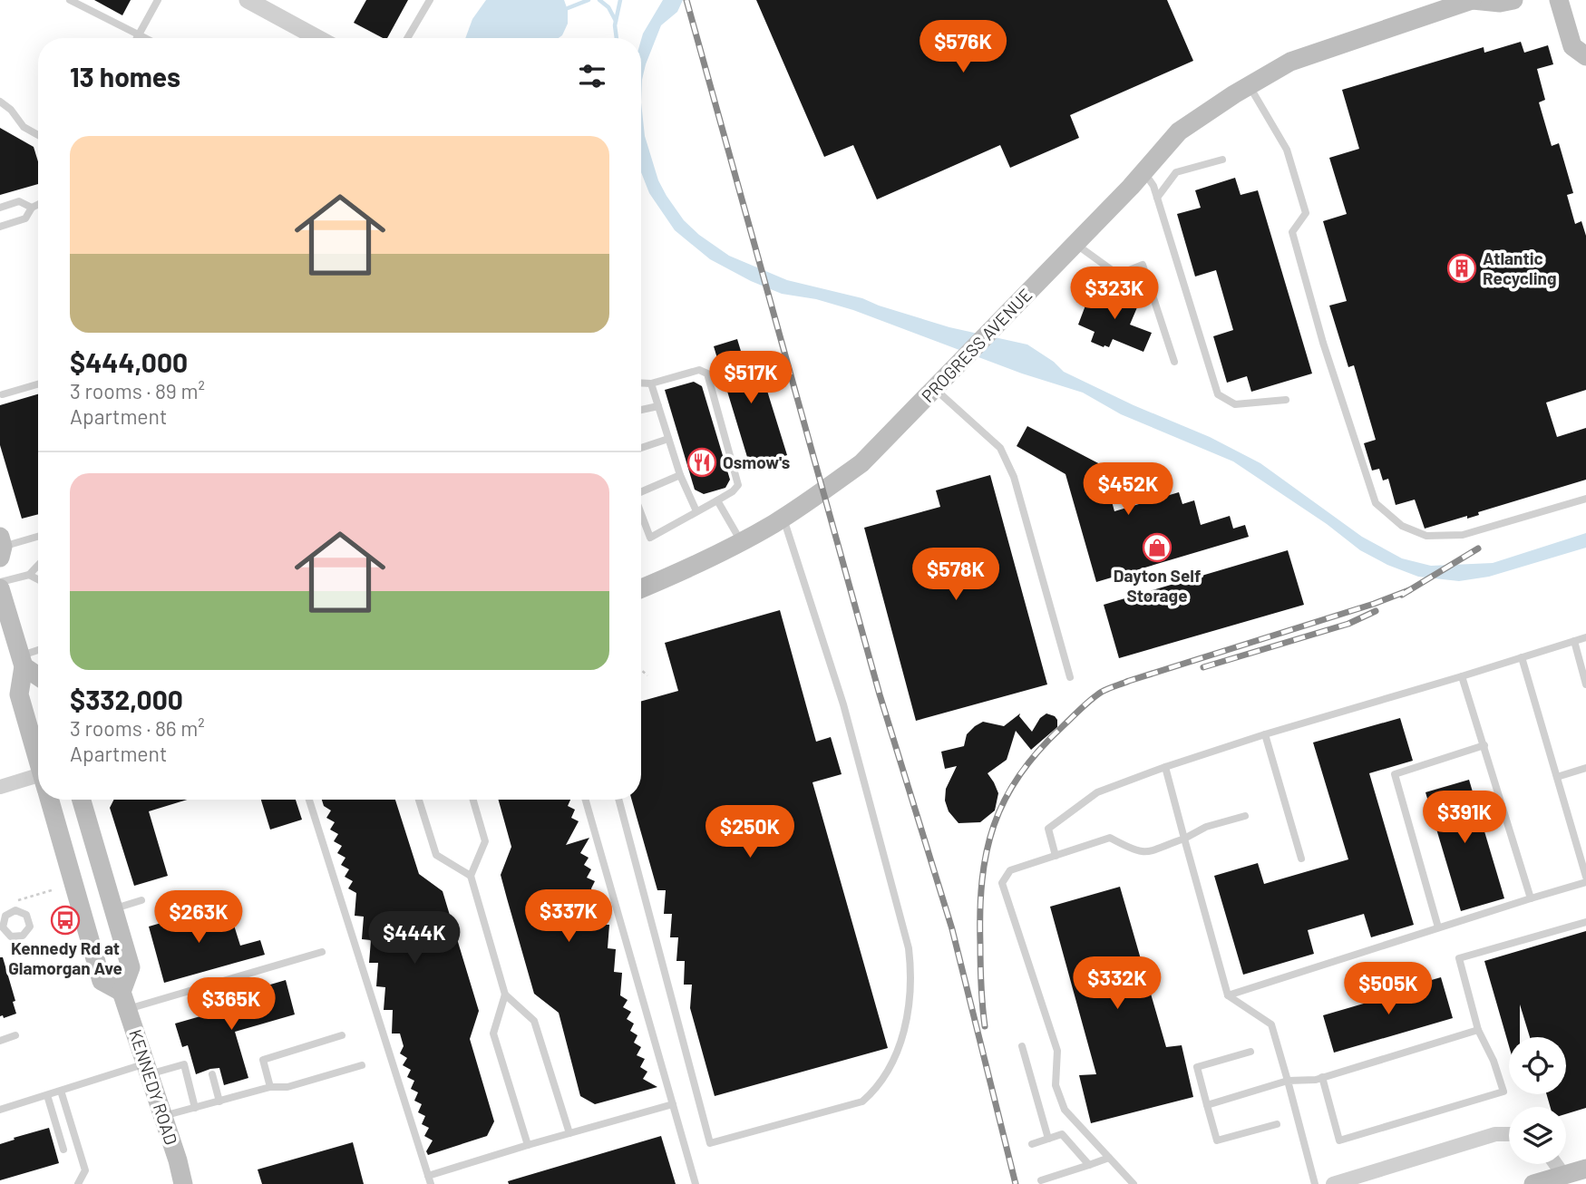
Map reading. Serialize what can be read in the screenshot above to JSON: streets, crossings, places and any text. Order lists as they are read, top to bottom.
{
  "streets": {
    "main road": ["PROGRESS AVENUE", "KENNEDY ROAD"]
  },
  "places": {
    "building": ["Atlantic Recycling"],
    "restaurant": ["Osmow's"],
    "shop": ["Dayton Self Storage"],
    "bus stop": ["Kennedy Rd at Glamorgan Ave"]
  },
  "page": {
    "price": [
      "$576K",
      "$323K",
      "$517K",
      "$452K",
      "$578K",
      "$391K",
      "$250K",
      "$337K",
      "$263K",
      "$444K",
      "$332K",
      "$505K",
      "$365K"
    ],
    "heading": "13 homes",
    "list": [
      {
        "name": "$444,000",
        "note": "3 rooms · 89 m² · Apartment"
      },
      {
        "name": "$332,000",
        "note": "3 rooms · 86 m² · Apartment"
      }
    ]
  }
}
